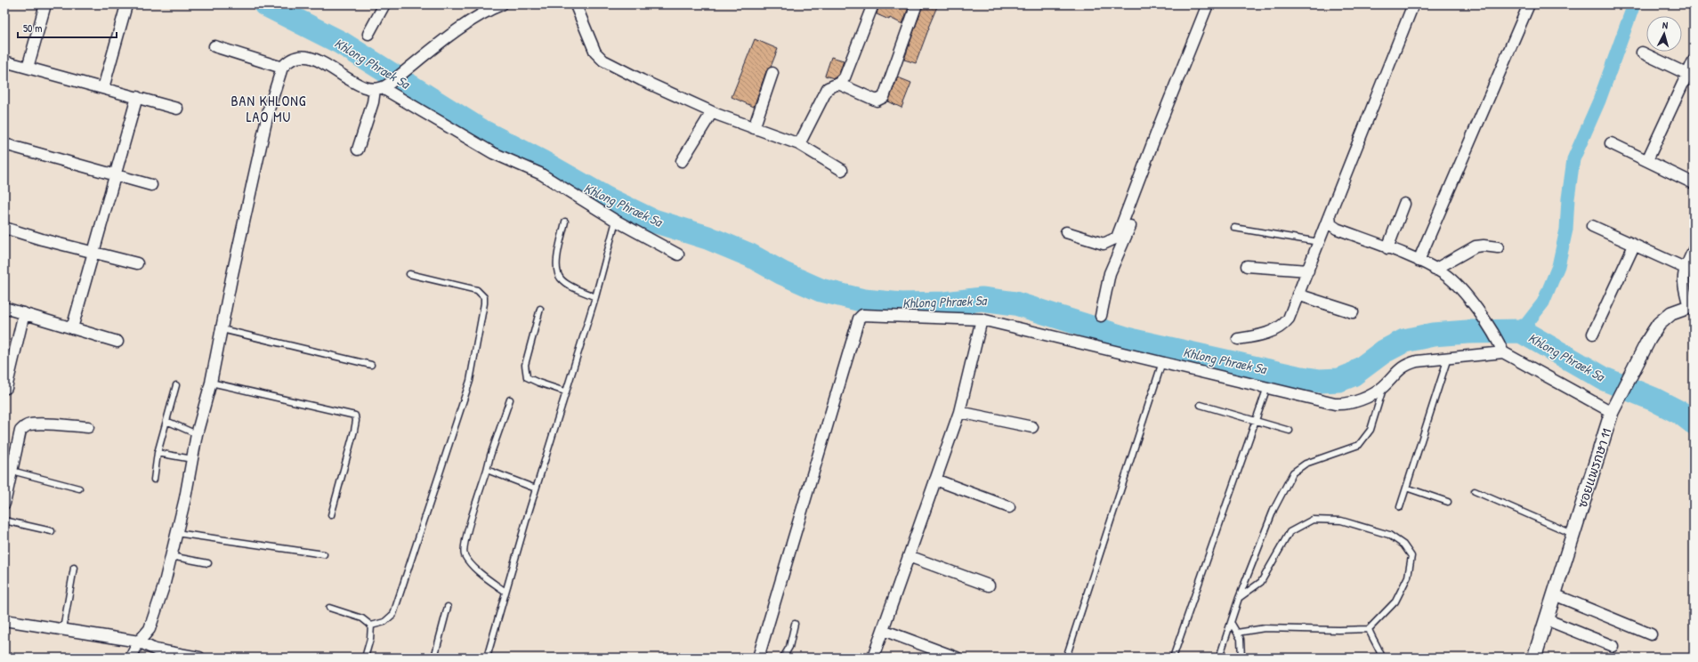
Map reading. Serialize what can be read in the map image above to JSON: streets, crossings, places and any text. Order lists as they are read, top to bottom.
{
  "streets": {
    "street": ["ซอยแพรกษา 11"]
  },
  "districts": ["BAN KHLONG LAO MU"],
  "water": ["Khlong Phraek Sa"],
  "scale_bar": "50 m",
  "north": "top"
}
